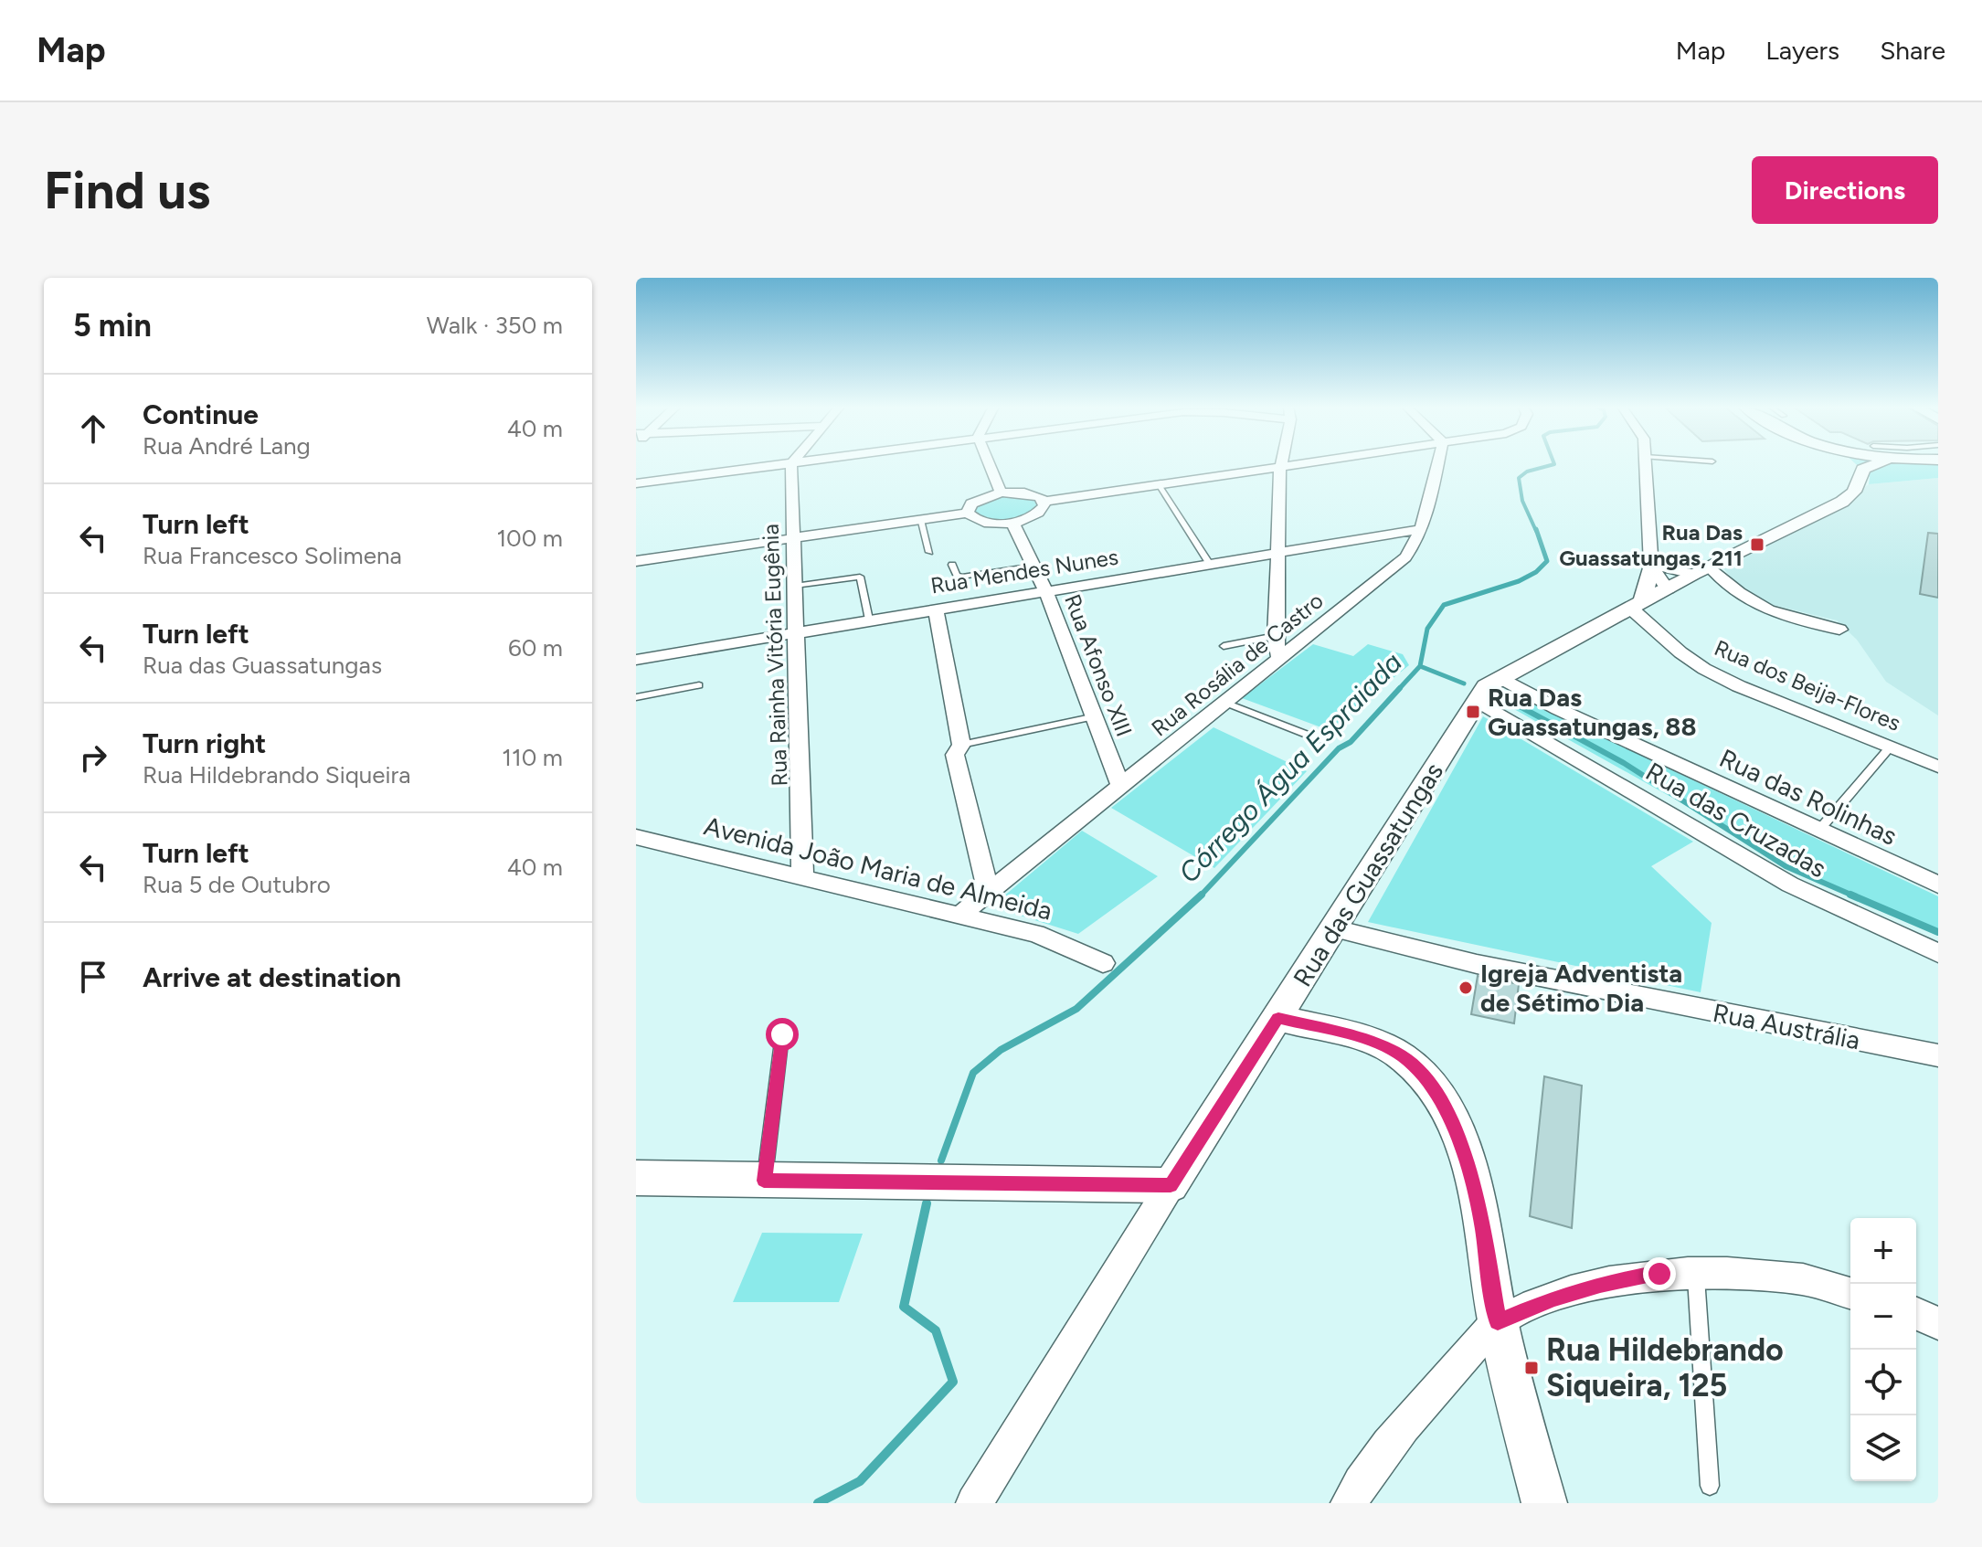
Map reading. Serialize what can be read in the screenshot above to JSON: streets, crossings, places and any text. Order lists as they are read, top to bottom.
{
  "streets": {
    "street": [
      "Rua Mendes Nunes",
      "Rua Rainha Vitória Eugênia",
      "Rua Rosália de Castro",
      "Rua Afonso XIII",
      "Rua dos Beija-Flores",
      "Rua das Rolinhas",
      "Rua das Cruzadas",
      "Avenida João Maria de Almeida",
      "Rua das Guassatungas",
      "Rua Austrália"
    ]
  },
  "crossings": [
    ["Rua Mendes Nunes", "Rua Rainha Vitória Eugênia"],
    ["Rua Mendes Nunes", "Rua Rosália de Castro"],
    ["Rua Mendes Nunes", "Rua Afonso XIII"],
    ["Rua Rainha Vitória Eugênia", "Avenida João Maria de Almeida"],
    ["Rua Rosália de Castro", "Rua Afonso XIII"],
    ["Rua Rosália de Castro", "Avenida João Maria de Almeida"],
    ["Rua dos Beija-Flores", "Rua das Guassatungas"],
    ["Rua das Rolinhas", "Rua das Guassatungas"],
    ["Rua das Cruzadas", "Rua das Guassatungas"],
    ["Rua das Guassatungas", "Rua Austrália"]
  ],
  "water": ["Córrego Água Espraiada"],
  "places": {
    "transit": ["Rua Das Guassatungas, 211", "Rua Das Guassatungas, 88", "Rua Hildebrando Siqueira, 125"],
    "other": ["Igreja Adventista de Sétimo Dia"]
  },
  "page": {
    "header": "Map",
    "nav": ["Map", "Layers", "Share"],
    "buttons": "Directions",
    "title": "Find us",
    "heading": ["5 min", "Walk · 350 m"],
    "list": [
      ["Continue", "Rua André Lang", "40 m"],
      ["Turn left", "Rua Francesco Solimena", "100 m"],
      ["Turn left", "Rua das Guassatungas", "60 m"],
      ["Turn right", "Rua Hildebrando Siqueira", "110 m"],
      ["Turn left", "Rua 5 de Outubro", "40 m"],
      "Arrive at destination"
    ],
    "map_buttons": ["+", "−"]
  }
}
